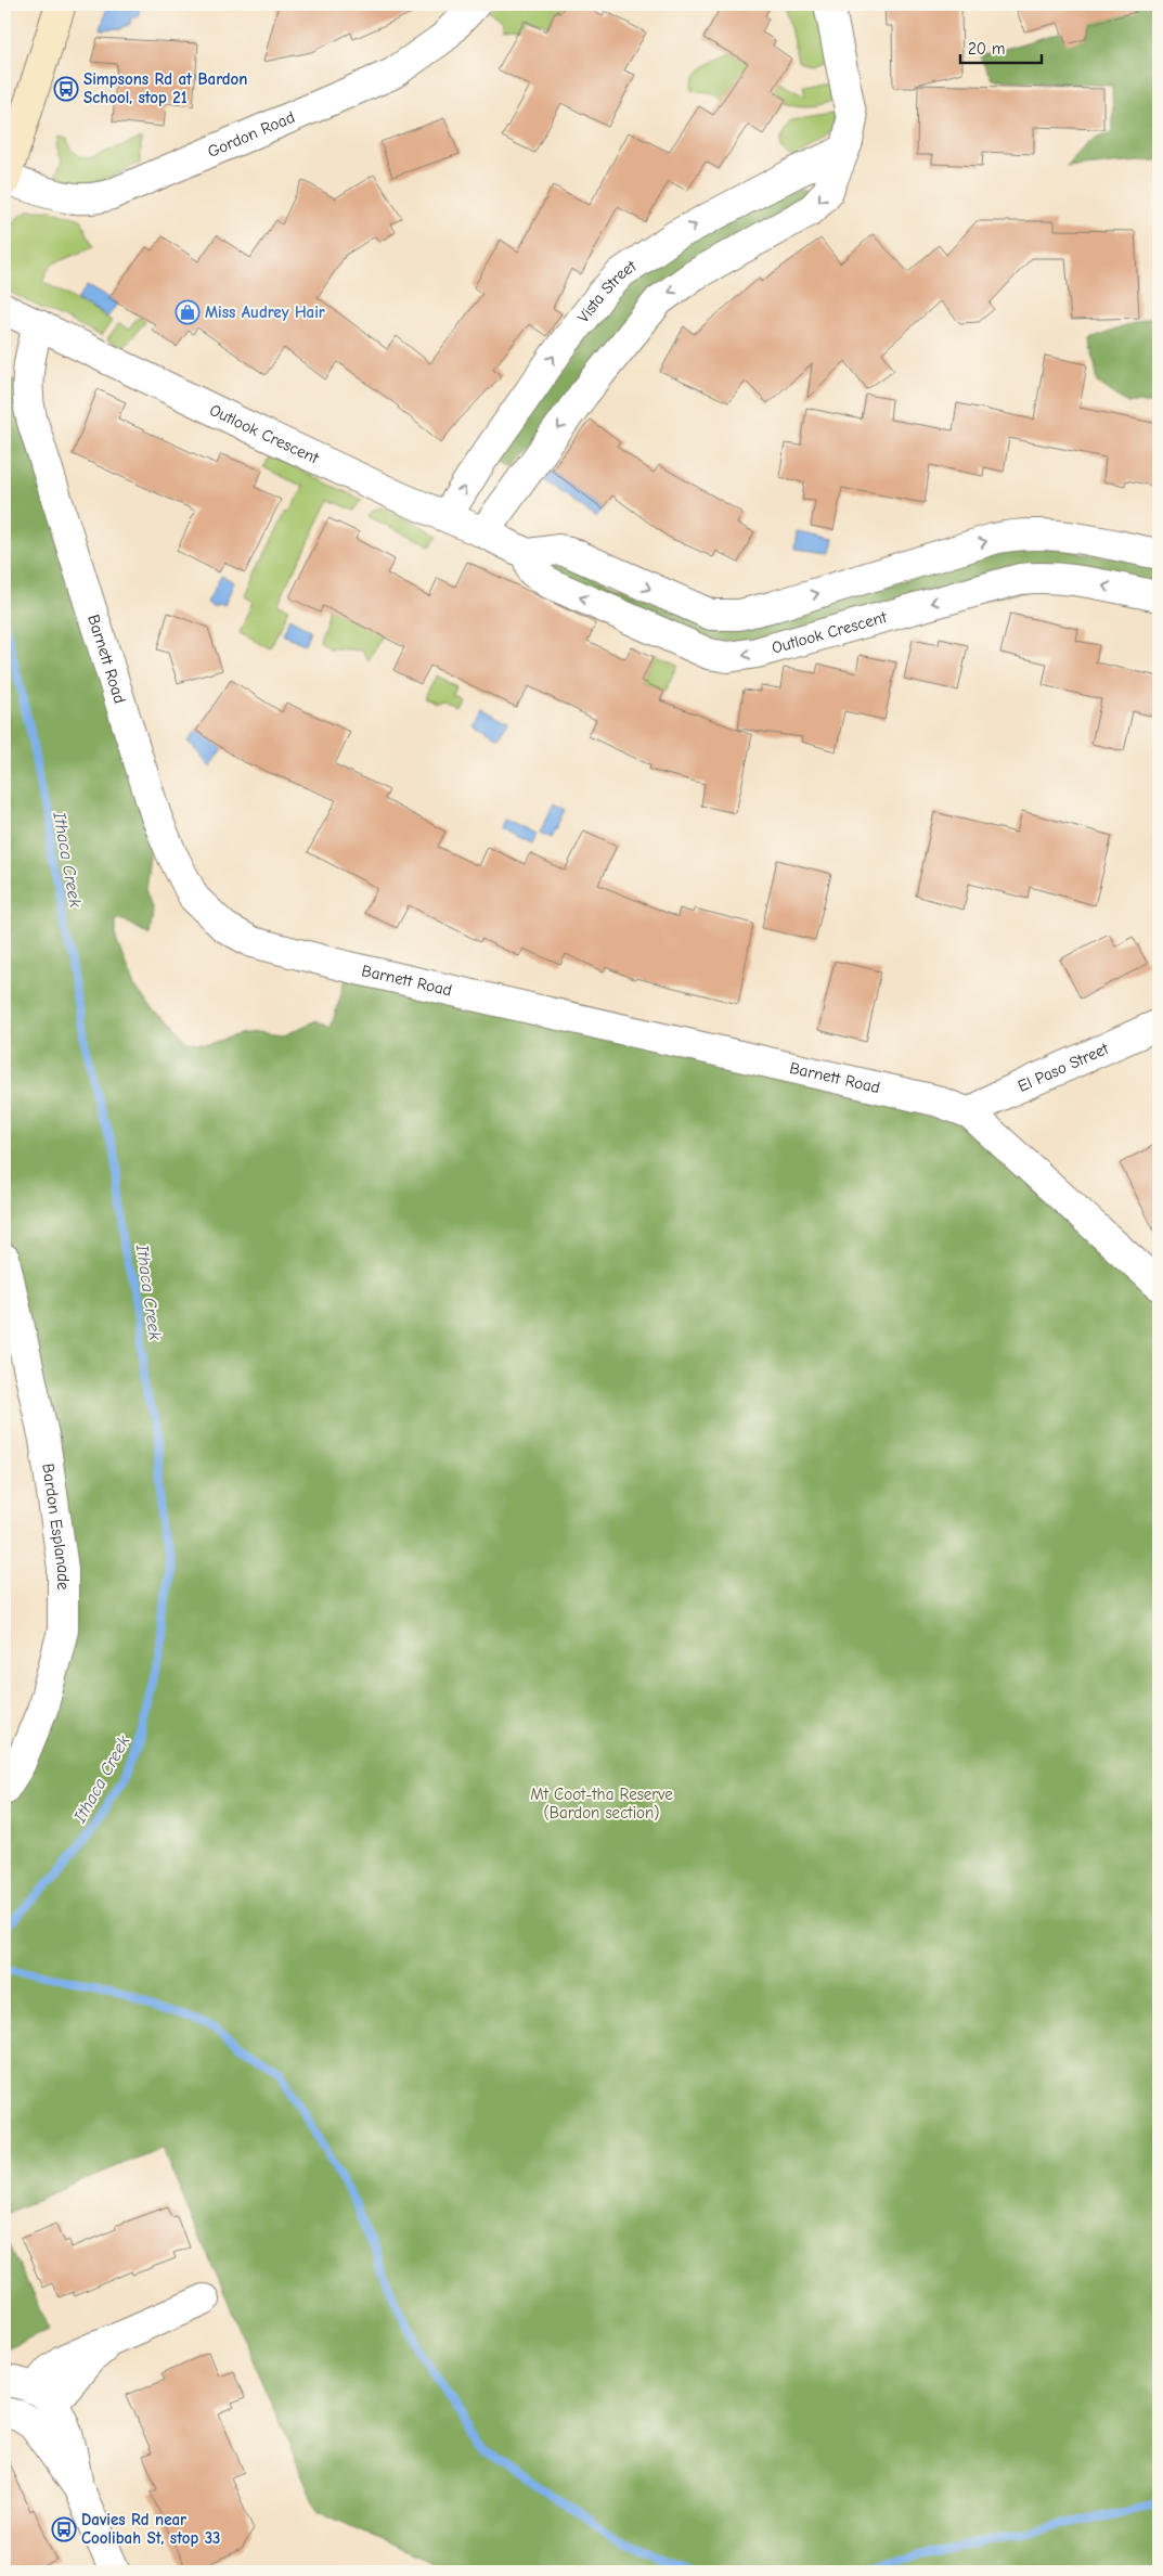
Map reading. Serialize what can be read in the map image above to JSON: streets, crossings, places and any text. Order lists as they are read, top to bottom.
{
  "streets": {
    "street": [
      "Gordon Road",
      "Vista Street",
      "Outlook Crescent",
      "Barnett Road",
      "El Paso Street",
      "Bardon Esplanade"
    ]
  },
  "crossings": [
    ["Vista Street", "Outlook Crescent"],
    ["Outlook Crescent", "Barnett Road"],
    ["Barnett Road", "El Paso Street"]
  ],
  "water": ["Ithaca Creek"],
  "parks": ["Mt Coot-tha Reserve (Bardon section)"],
  "places": {
    "bus stop": ["Simpsons Rd at Bardon School, stop 21", "Davies Rd near Coolibah St, stop 33"],
    "shop": ["Miss Audrey Hair"]
  },
  "scale_bar": "20 m"
}
